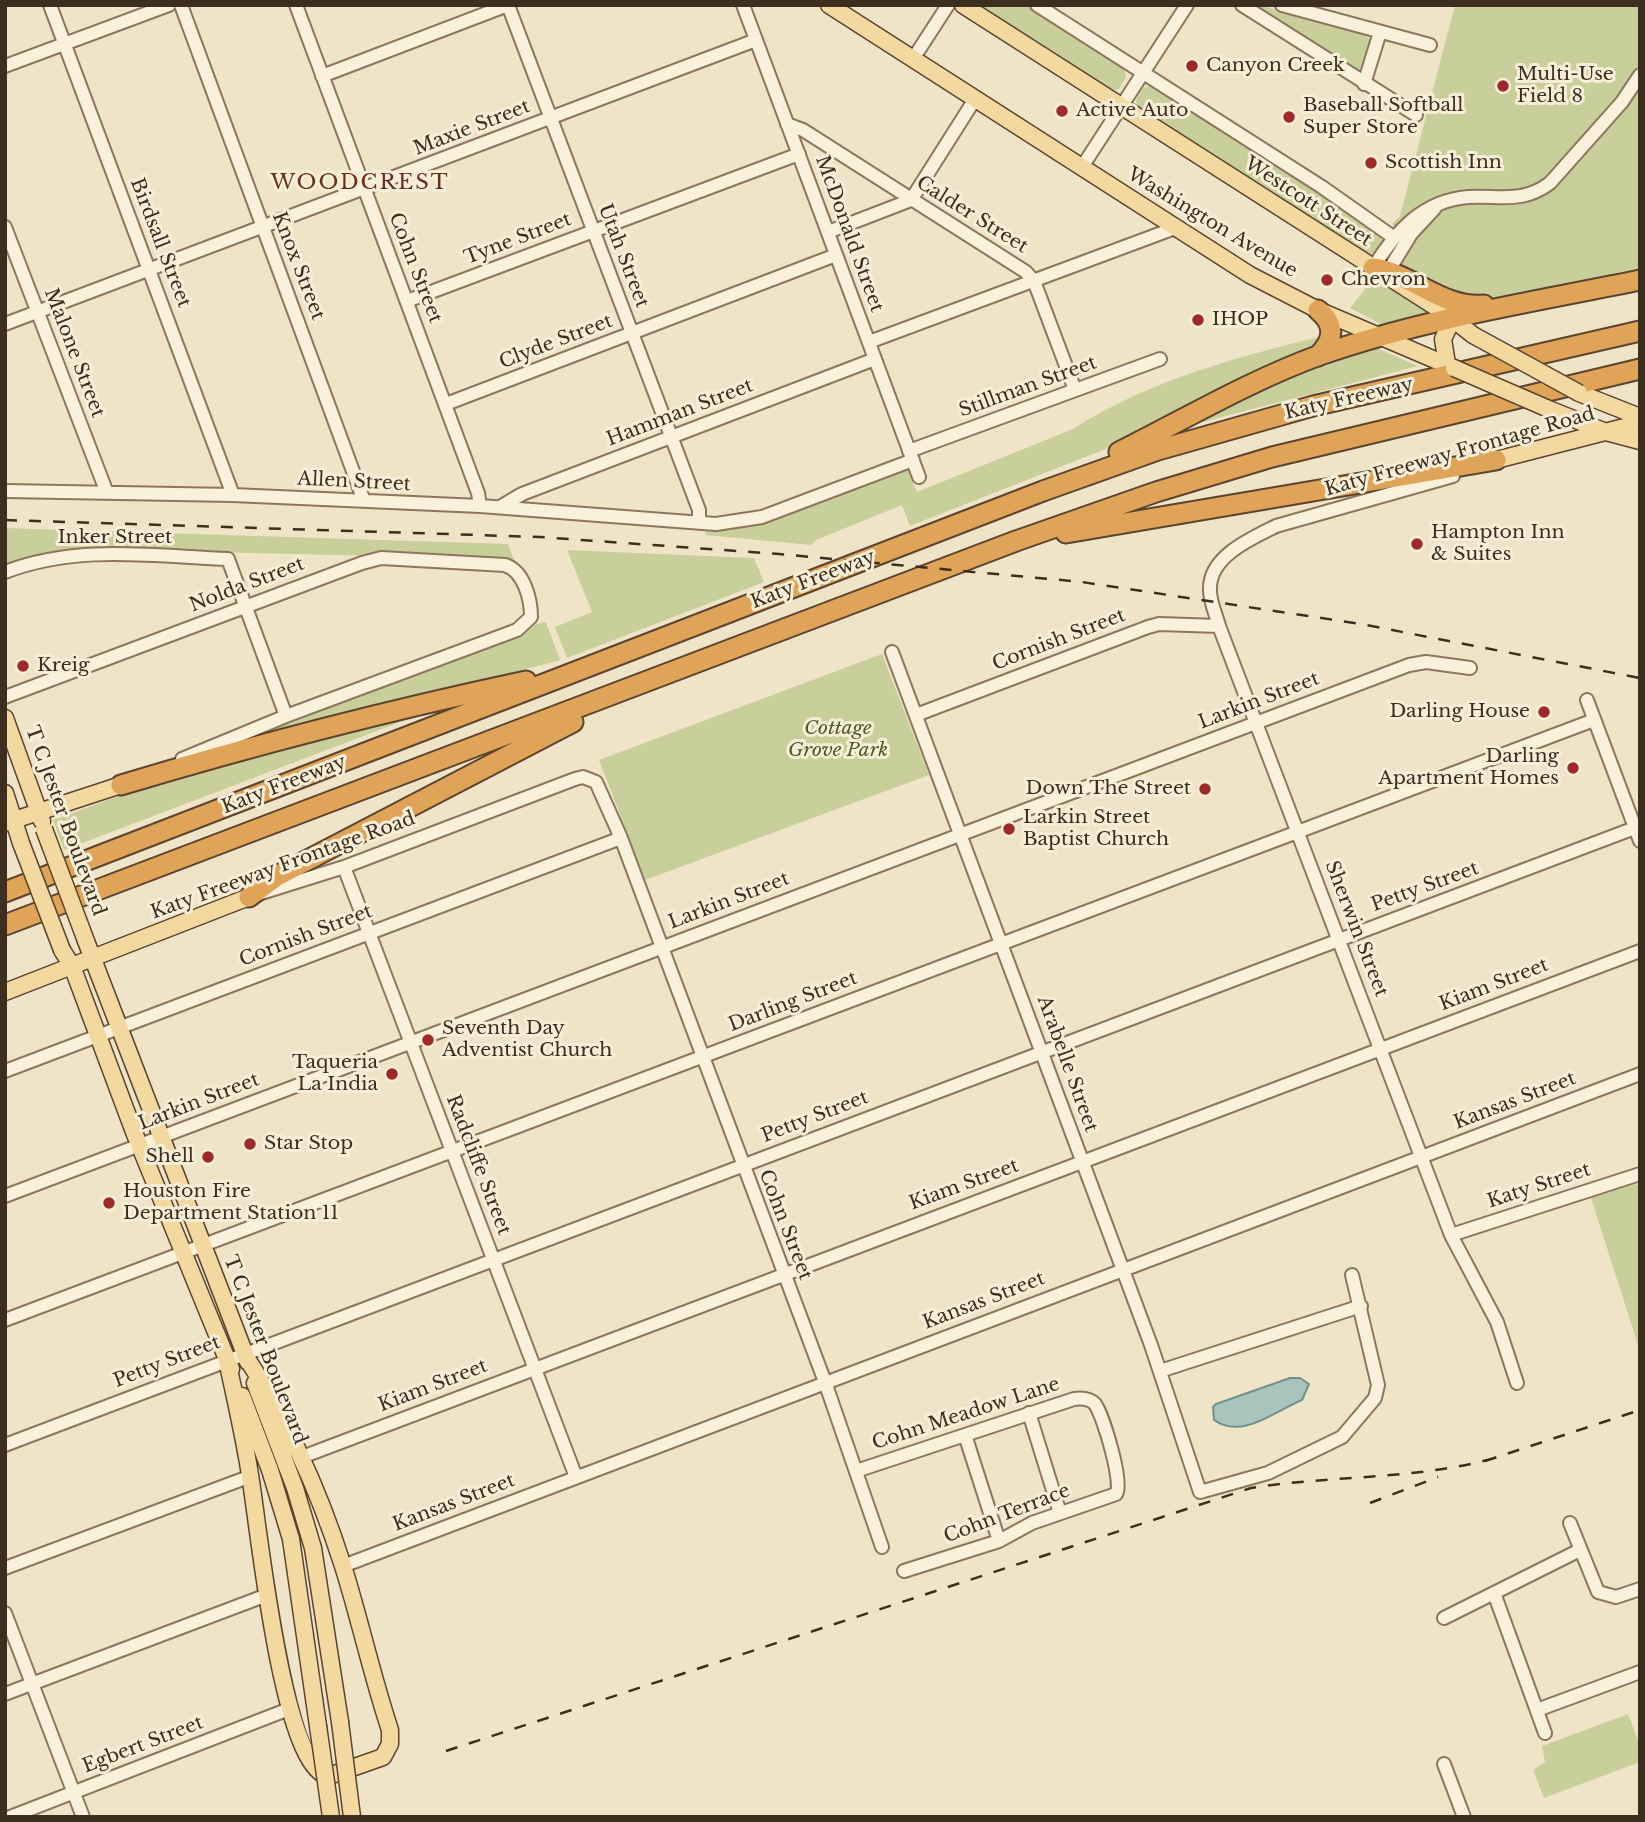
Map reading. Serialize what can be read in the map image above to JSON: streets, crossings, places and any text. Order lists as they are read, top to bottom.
{
  "streets": {
    "highway": ["Katy Freeway"],
    "main road": [
      "Westcott Street",
      "Washington Avenue",
      "Katy Freeway Frontage Road",
      "T C Jester Boulevard"
    ],
    "street": [
      "Maxie Street",
      "Calder Street",
      "McDonald Street",
      "Tyne Street",
      "Birdsall Street",
      "Utah Street",
      "Knox Street",
      "Cohn Street",
      "Clyde Street",
      "Malone Street",
      "Stillman Street",
      "Hamman Street",
      "Allen Street",
      "Inker Street",
      "Nolda Street",
      "Cornish Street",
      "Larkin Street",
      "Petty Street",
      "Sherwin Street",
      "Kiam Street",
      "Darling Street",
      "Arabelle Street",
      "Kansas Street",
      "Radcliffe Street",
      "Katy Street",
      "Cohn Meadow Lane",
      "Cohn Terrace",
      "Egbert Street"
    ]
  },
  "crossings": [
    ["Maxie Street", "McDonald Street"],
    ["Maxie Street", "Birdsall Street"],
    ["Maxie Street", "Utah Street"],
    ["Maxie Street", "Knox Street"],
    ["Maxie Street", "Cohn Street"],
    ["Maxie Street", "Malone Street"],
    ["Calder Street", "McDonald Street"],
    ["Calder Street", "Stillman Street"],
    ["Washington Avenue", "Katy Freeway Frontage Road"],
    ["McDonald Street", "Tyne Street"],
    ["McDonald Street", "Clyde Street"],
    ["McDonald Street", "Stillman Street"],
    ["McDonald Street", "Hamman Street"],
    ["Tyne Street", "Utah Street"],
    ["Tyne Street", "Cohn Street"],
    ["Birdsall Street", "Allen Street"],
    ["Utah Street", "Clyde Street"],
    ["Utah Street", "Stillman Street"],
    ["Utah Street", "Hamman Street"],
    ["Utah Street", "Allen Street"],
    ["Knox Street", "Allen Street"],
    ["Cohn Street", "Clyde Street"],
    ["Cohn Street", "Katy Freeway Frontage Road"],
    ["Cohn Street", "Allen Street"],
    ["Cohn Street", "Cornish Street"],
    ["Cohn Street", "Larkin Street"],
    ["Cohn Street", "Petty Street"],
    ["Cohn Street", "Kiam Street"],
    ["Cohn Street", "Darling Street"],
    ["Cohn Street", "Kansas Street"],
    ["Cohn Street", "Cohn Meadow Lane"],
    ["Malone Street", "Allen Street"],
    ["Stillman Street", "Allen Street"],
    ["Hamman Street", "Allen Street"],
    ["Katy Freeway Frontage Road", "T C Jester Boulevard"],
    ["Katy Freeway Frontage Road", "Sherwin Street"],
    ["Katy Freeway Frontage Road", "Radcliffe Street"],
    ["Inker Street", "Nolda Street"],
    ["Cornish Street", "T C Jester Boulevard"],
    ["Cornish Street", "Sherwin Street"],
    ["Cornish Street", "Arabelle Street"],
    ["Cornish Street", "Radcliffe Street"],
    ["Larkin Street", "T C Jester Boulevard"],
    ["Larkin Street", "Sherwin Street"],
    ["Larkin Street", "Arabelle Street"],
    ["Larkin Street", "Radcliffe Street"],
    ["T C Jester Boulevard", "Petty Street"],
    ["T C Jester Boulevard", "Darling Street"],
    ["Petty Street", "Sherwin Street"],
    ["Petty Street", "Arabelle Street"],
    ["Petty Street", "Radcliffe Street"],
    ["Sherwin Street", "Kiam Street"],
    ["Sherwin Street", "Darling Street"],
    ["Sherwin Street", "Kansas Street"],
    ["Sherwin Street", "Katy Street"],
    ["Kiam Street", "Arabelle Street"],
    ["Kiam Street", "Radcliffe Street"],
    ["Darling Street", "Arabelle Street"],
    ["Darling Street", "Radcliffe Street"],
    ["Arabelle Street", "Kansas Street"],
    ["Kansas Street", "Radcliffe Street"],
    ["Cohn Meadow Lane", "Cohn Terrace"]
  ],
  "districts": ["WOODCREST"],
  "parks": ["Cottage Grove Park"],
  "places": [
    "Canyon Creek",
    "Multi-Use Field 8",
    "Active Auto",
    "Baseball Softball Super Store",
    "Scottish Inn",
    "Chevron",
    "IHOP",
    "Hampton Inn & Suites",
    "Kreig",
    "Darling House",
    "Darling Apartment Homes",
    "Down The Street",
    "Larkin Street Baptist Church",
    "Seventh Day Adventist Church",
    "Taqueria La India",
    "Star Stop",
    "Shell",
    "Houston Fire Department Station 11"
  ]
}
